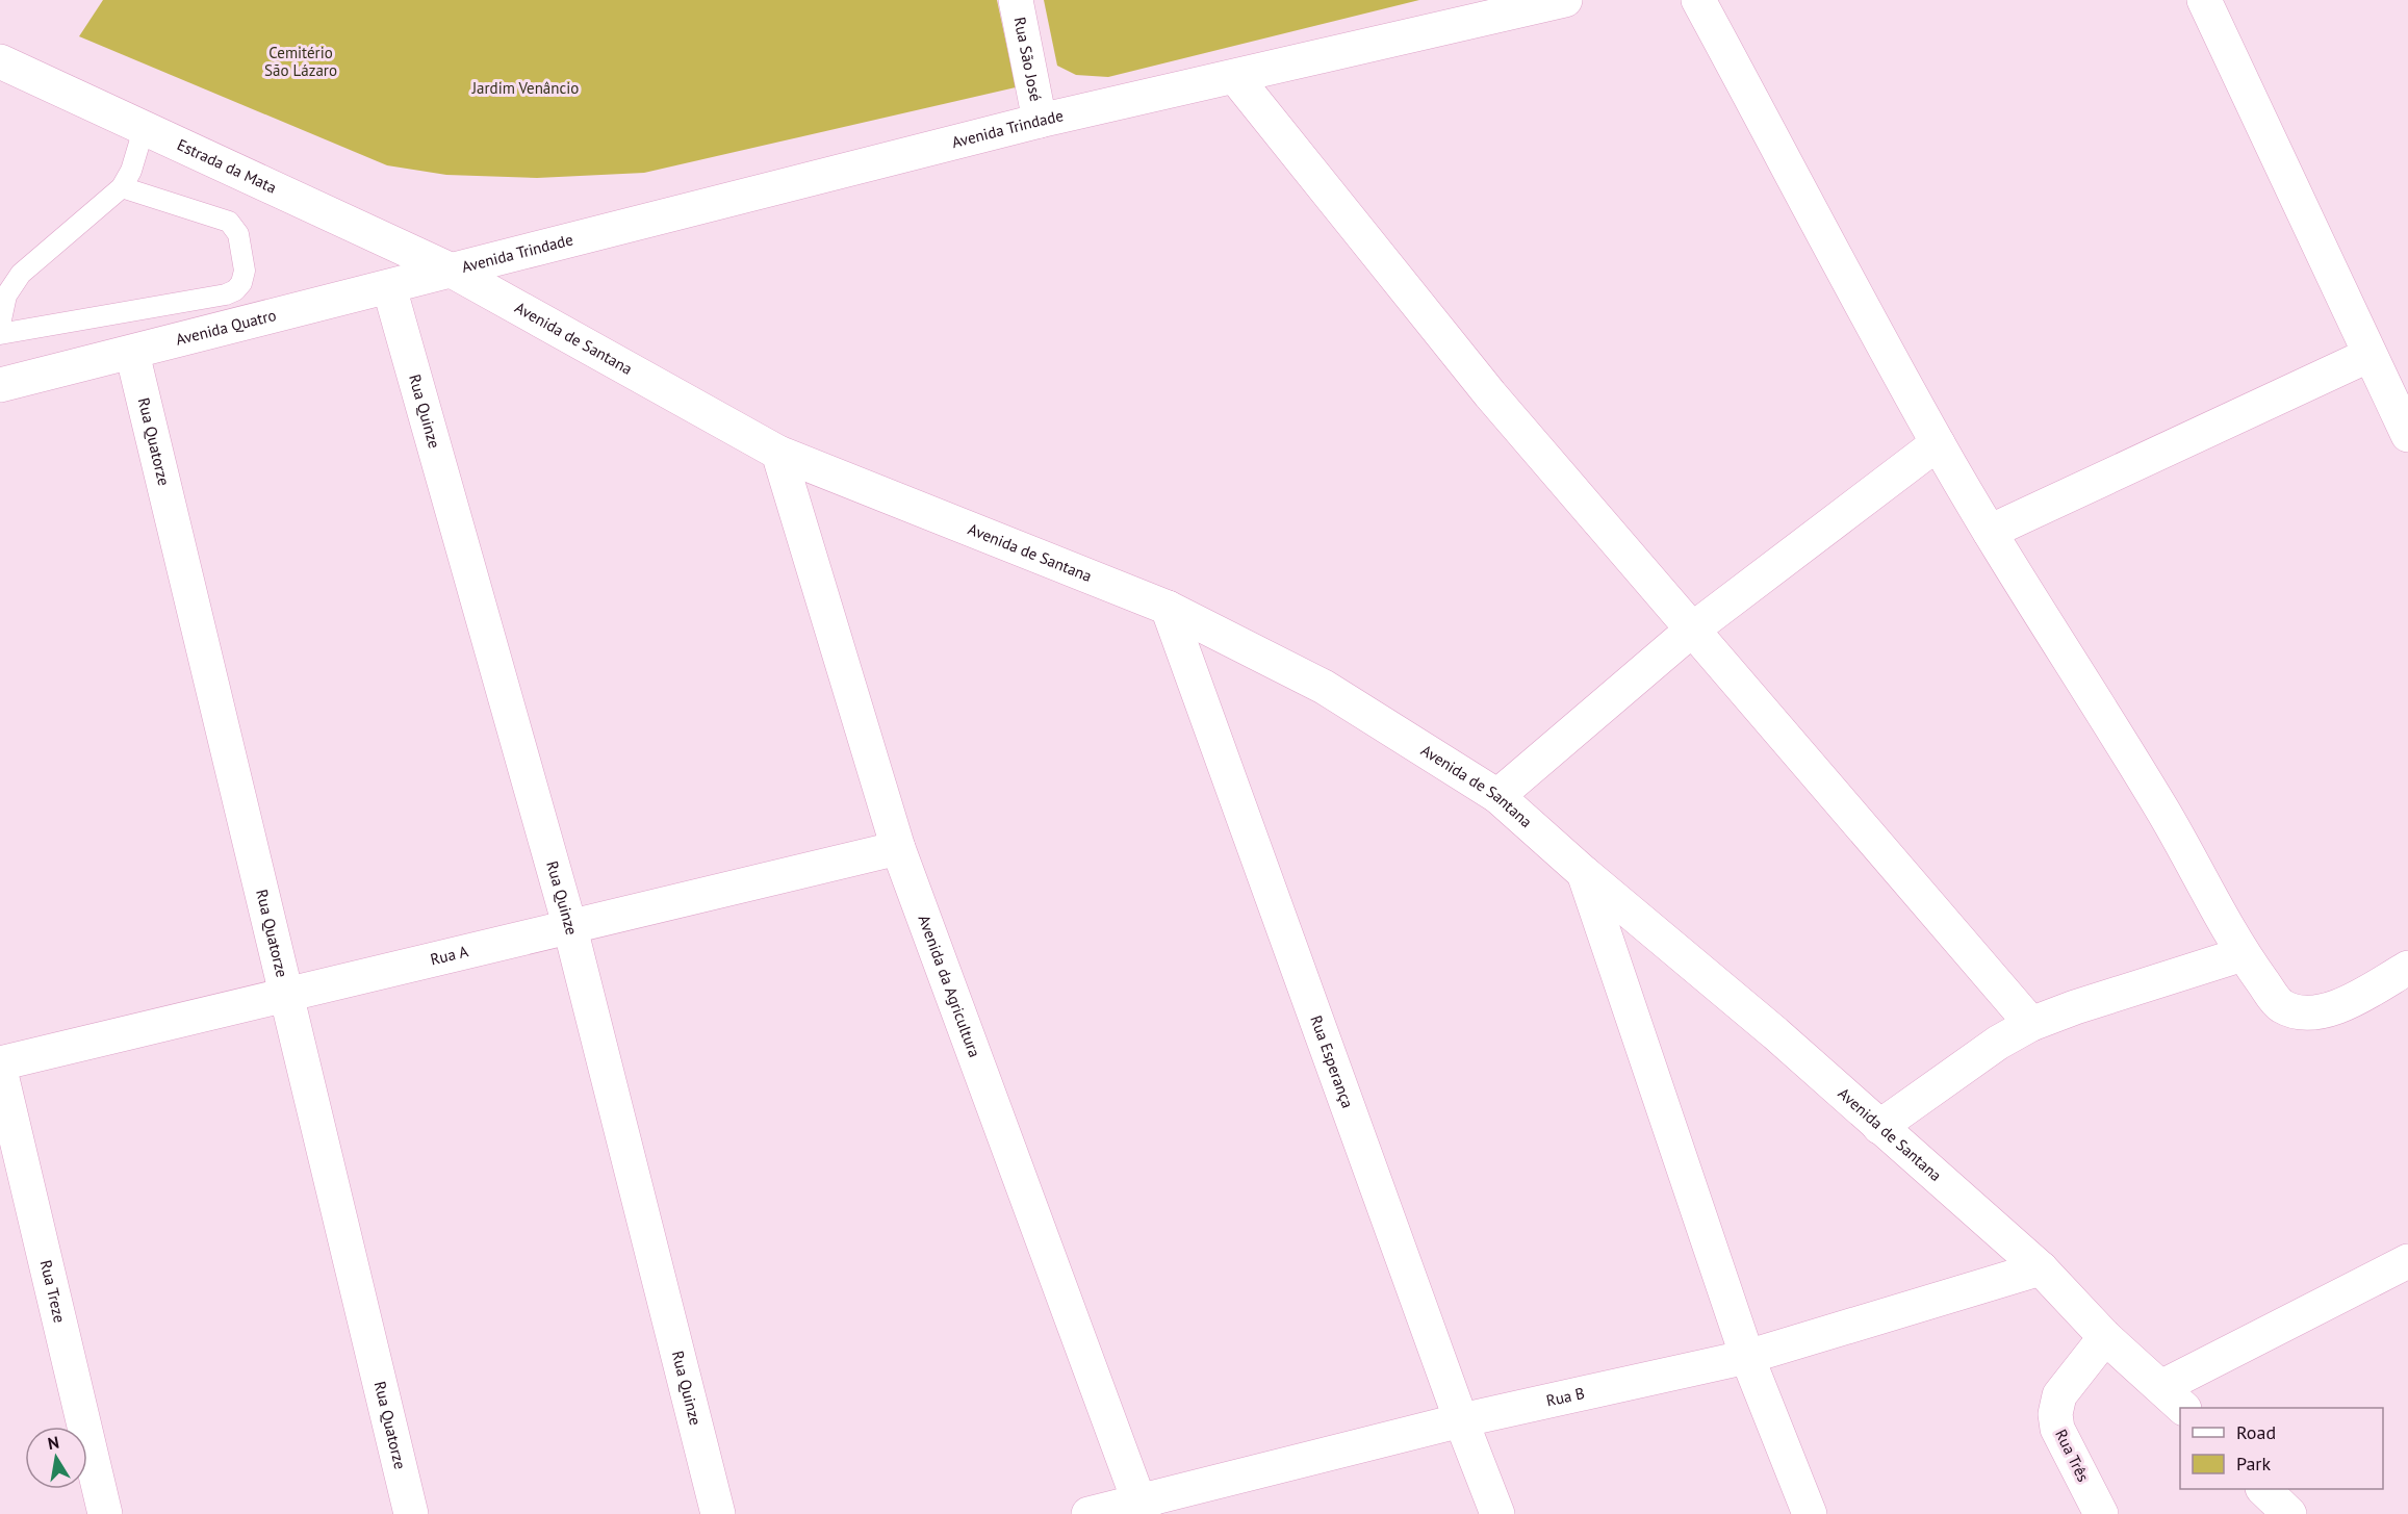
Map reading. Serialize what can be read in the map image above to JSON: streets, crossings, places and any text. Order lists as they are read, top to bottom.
{
  "streets": {
    "street": [
      "Rua São José",
      "Avenida Trindade",
      "Estrada da Mata",
      "Avenida Quatro",
      "Avenida de Santana",
      "Rua Quinze",
      "Rua Quatorze",
      "Rua A",
      "Avenida da Agricultura",
      "Rua Esperança",
      "Rua Treze",
      "Rua B",
      "Rua Três"
    ]
  },
  "crossings": [
    ["Rua São José", "Avenida Trindade"],
    ["Avenida Trindade", "Estrada da Mata"],
    ["Avenida Trindade", "Avenida Quatro"],
    ["Avenida Trindade", "Avenida de Santana"],
    ["Estrada da Mata", "Avenida Quatro"],
    ["Estrada da Mata", "Avenida de Santana"],
    ["Avenida Quatro", "Avenida de Santana"],
    ["Avenida Quatro", "Rua Quinze"],
    ["Avenida Quatro", "Rua Quatorze"],
    ["Avenida de Santana", "Avenida da Agricultura"],
    ["Avenida de Santana", "Rua Esperança"],
    ["Avenida de Santana", "Rua B"],
    ["Avenida de Santana", "Rua Três"],
    ["Rua Quinze", "Rua A"],
    ["Rua Quatorze", "Rua A"],
    ["Rua A", "Avenida da Agricultura"],
    ["Avenida da Agricultura", "Rua B"],
    ["Rua Esperança", "Rua B"]
  ],
  "parks": ["Cemitério São Lázaro", "Jardim Venâncio"],
  "legend": ["Road", "Park"],
  "north": "top"
}
